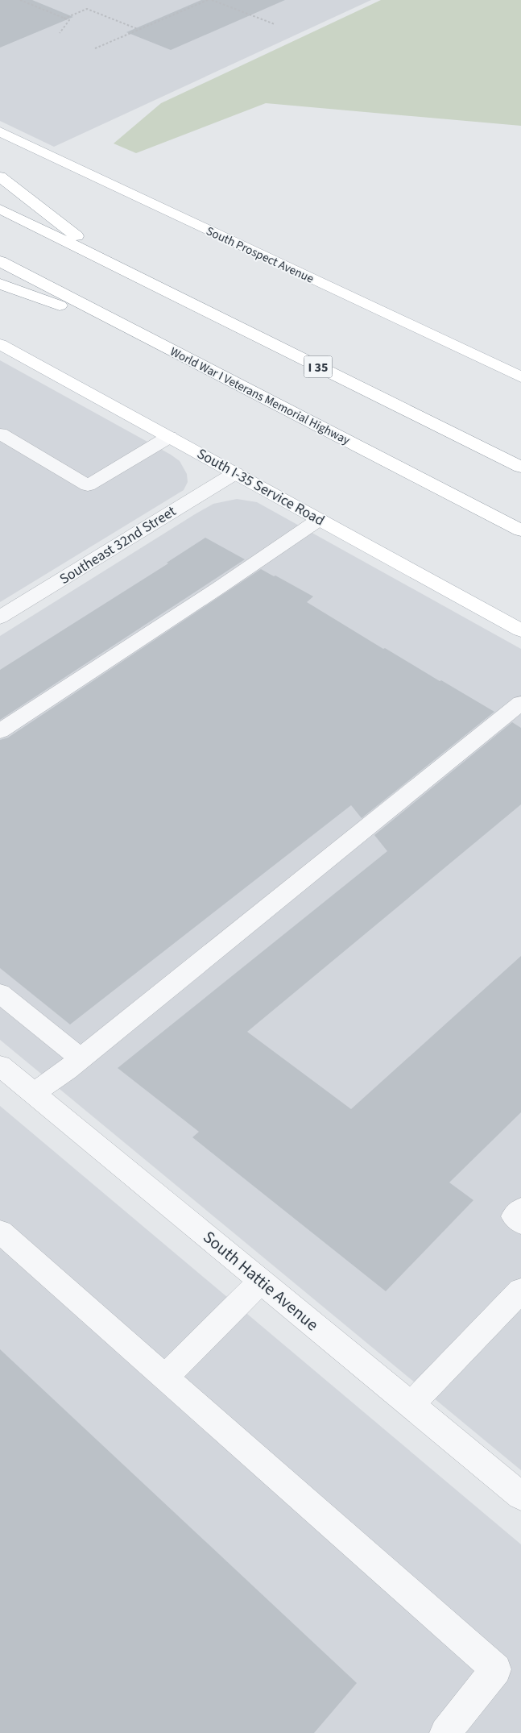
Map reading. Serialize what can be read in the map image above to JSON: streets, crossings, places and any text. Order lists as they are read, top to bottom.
{
  "streets": {
    "main road": [
      "South Prospect Avenue",
      "I 35",
      "World War I Veterans Memorial Highway",
      "South I-35 Service Road"
    ],
    "street": ["Southeast 32nd Street", "South Hattie Avenue"]
  },
  "crossings": [
    ["South I-35 Service Road", "Southeast 32nd Street"]
  ]
}
